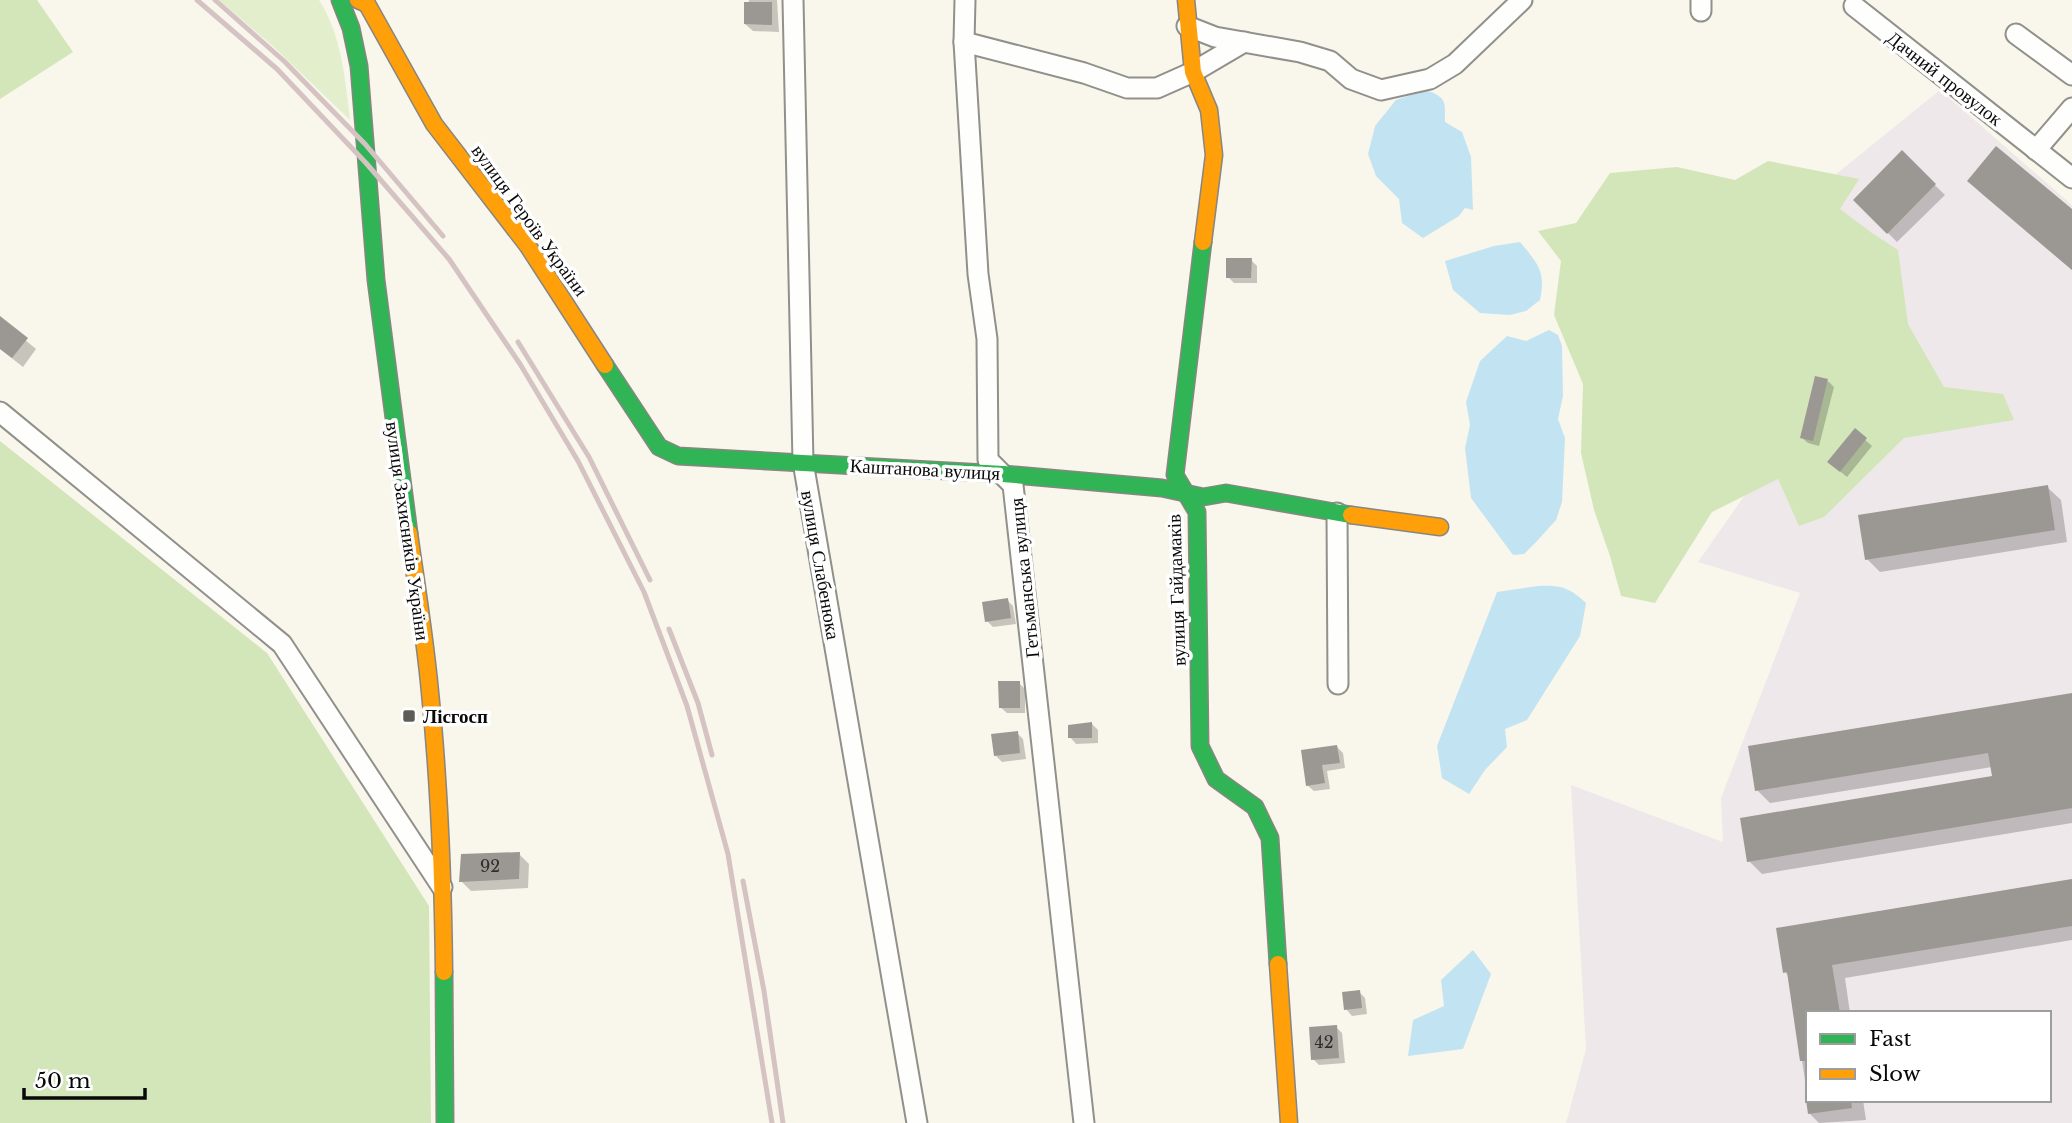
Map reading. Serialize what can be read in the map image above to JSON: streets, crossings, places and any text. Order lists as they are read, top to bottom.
{
  "streets": {
    "street": [
      "Дачний провулок",
      "вулиця Героїв України",
      "Каштанова вулиця",
      "вулиця Захисників України",
      "вулиця Слабенюка",
      "Гетьманська вулиця",
      "вулиця Гайдамаків"
    ]
  },
  "crossings": [
    ["вулиця Героїв України", "Каштанова вулиця"],
    ["Каштанова вулиця", "вулиця Слабенюка"],
    ["Каштанова вулиця", "Гетьманська вулиця"],
    ["Каштанова вулиця", "вулиця Гайдамаків"]
  ],
  "places": {
    "transit": ["Лісгосп"]
  },
  "house_numbers": ["92", "42"],
  "legend": ["Fast", "Slow"],
  "scale_bar": "50 m"
}
